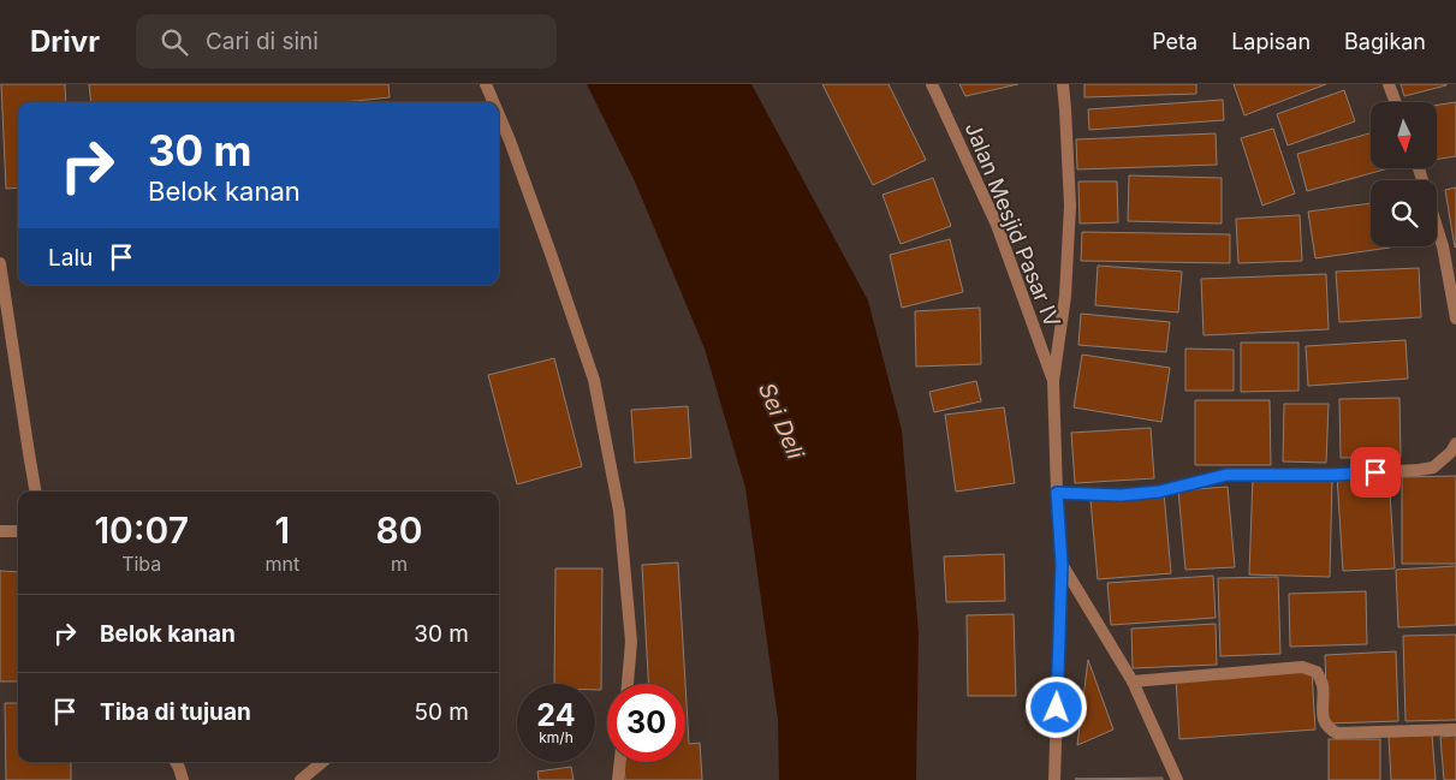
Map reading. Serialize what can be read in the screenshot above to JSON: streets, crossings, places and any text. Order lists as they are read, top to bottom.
{
  "streets": {
    "street": ["Jalan Mesjid Pasar IV"]
  },
  "water": ["Sei Deli"],
  "north": "bottom",
  "page": {
    "header": "Drivr",
    "search": "Cari di sini",
    "nav": ["Peta", "Lapisan", "Bagikan"],
    "turn": ["30 m", "Belok kanan"],
    "then": "Lalu",
    "eta": [
      "10:07",
      "Tiba",
      "1",
      "mnt",
      "80",
      "m"
    ],
    "list": [
      {
        "name": "Belok kanan",
        "value": "30 m"
      },
      {
        "name": "Tiba di tujuan",
        "value": "50 m"
      }
    ],
    "speed": "24 km/h",
    "limit": "30"
  }
}
